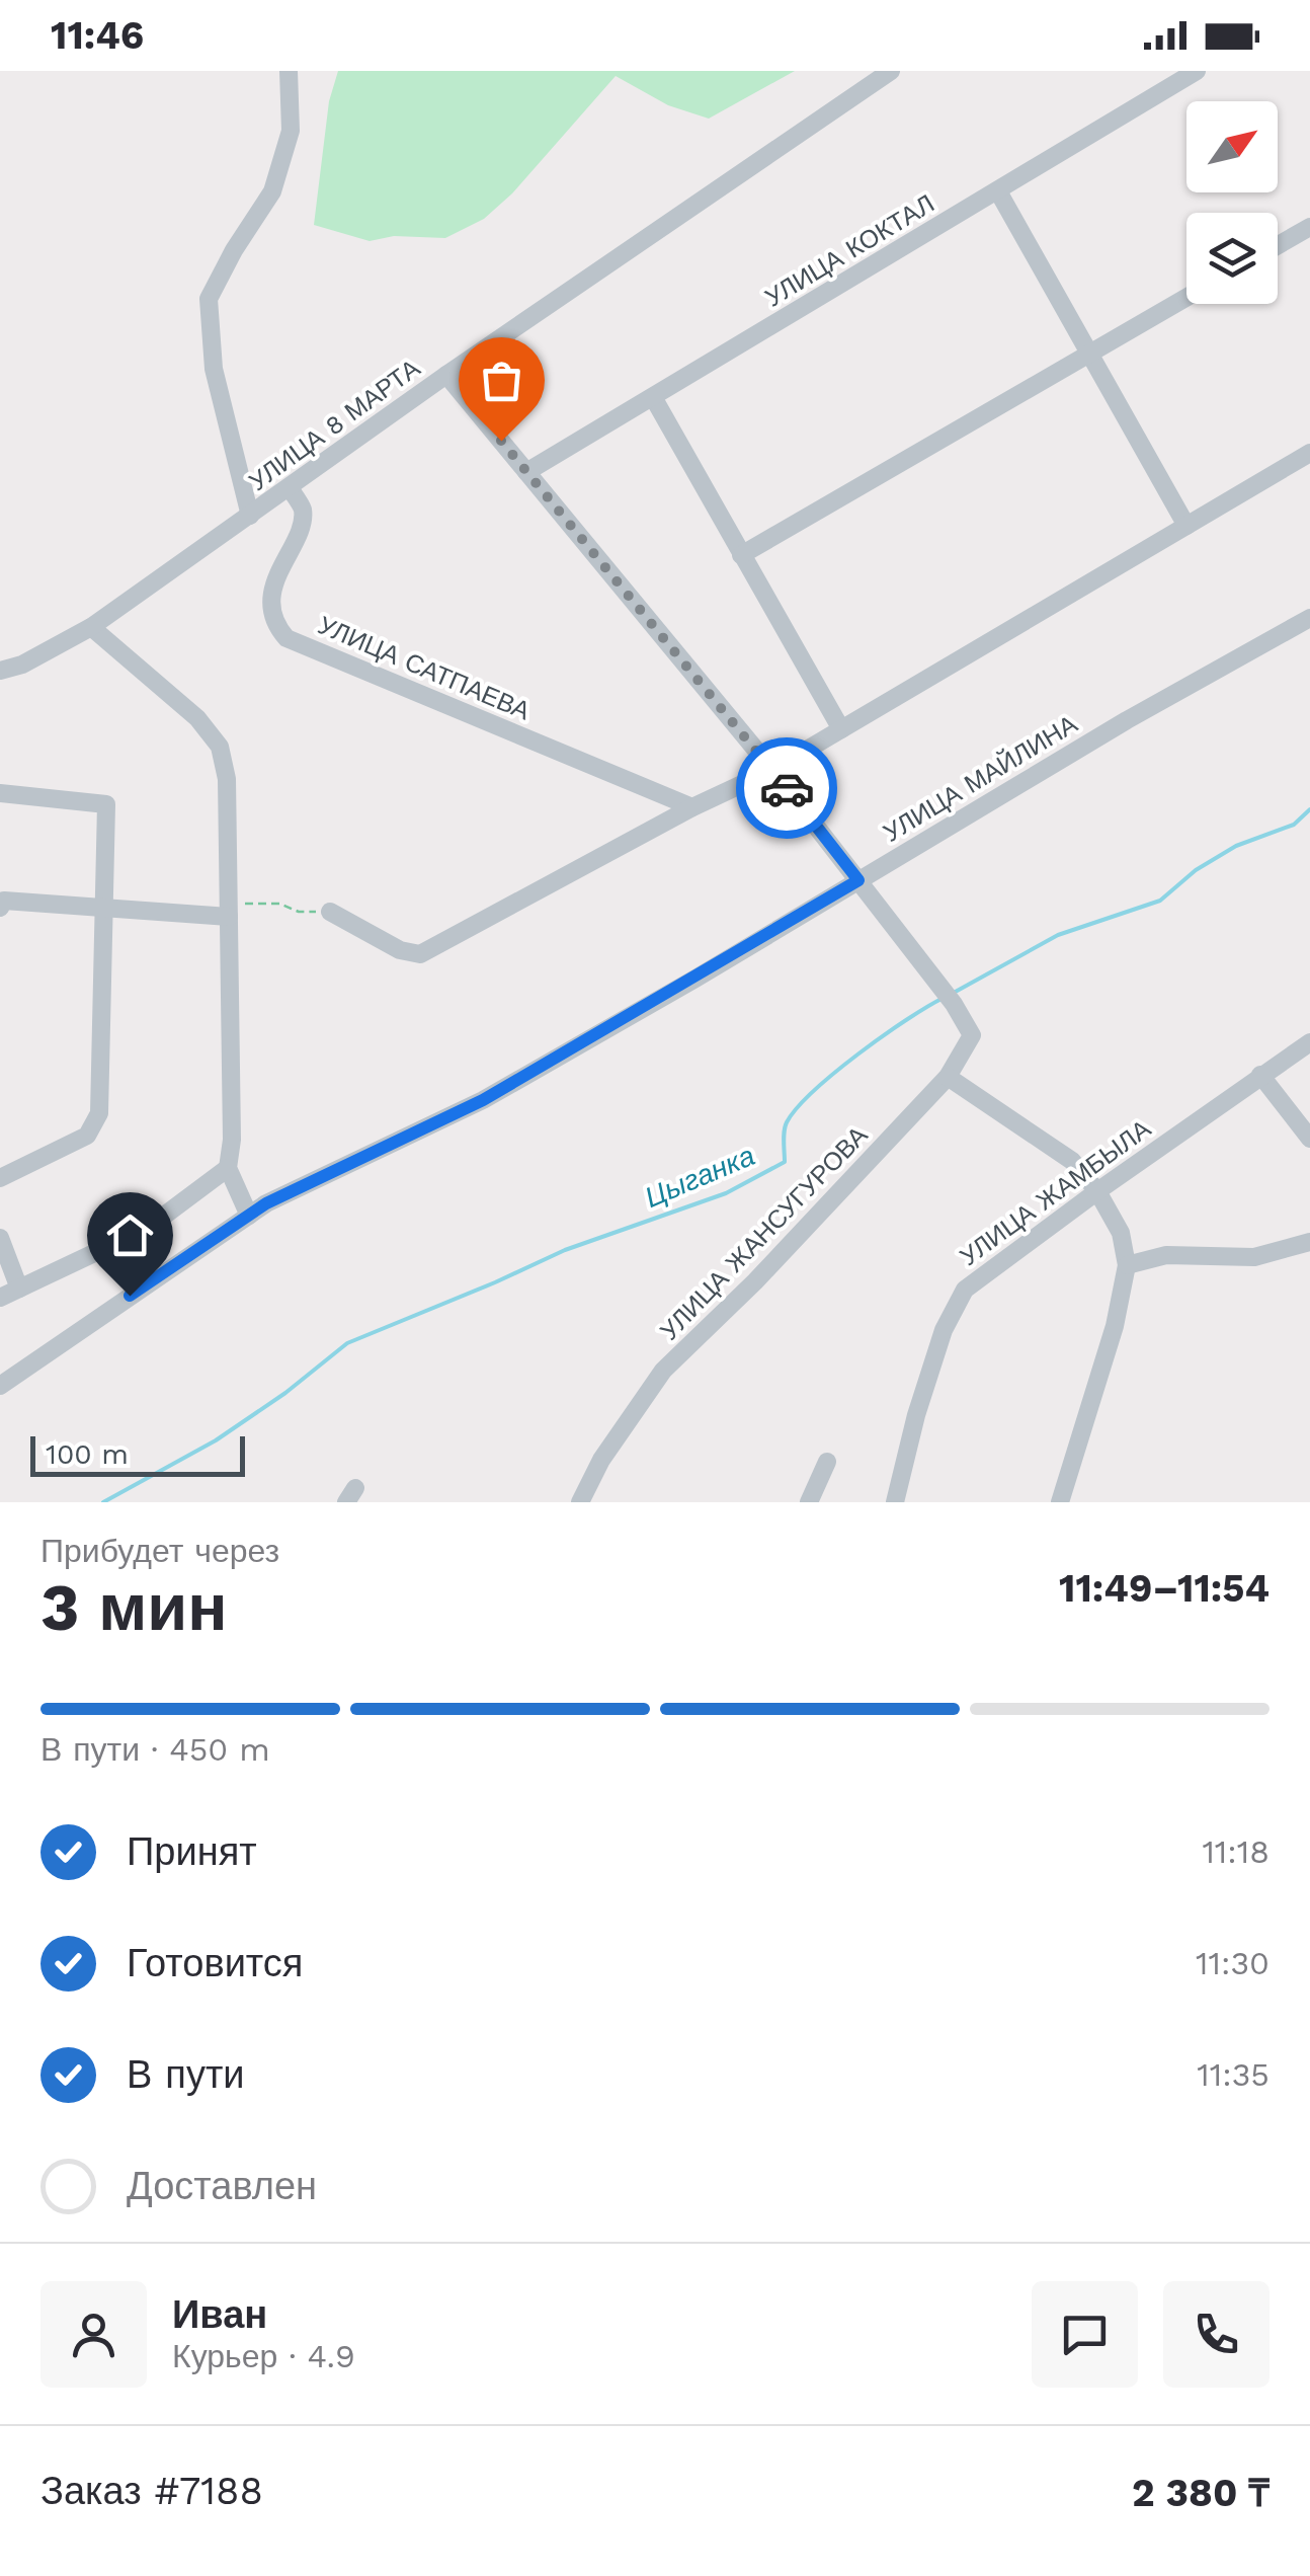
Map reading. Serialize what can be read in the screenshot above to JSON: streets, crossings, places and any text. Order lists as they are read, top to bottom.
{
  "streets": {
    "street": [
      "УЛИЦА КОКТАЛ",
      "УЛИЦА 8 МАРТА",
      "УЛИЦА САТПАЕВА",
      "УЛИЦА МАЙЛИНА",
      "УЛИЦА ЖАМБЫЛА",
      "УЛИЦА ЖАНСУГУРОВА"
    ]
  },
  "crossings": [
    ["УЛИЦА 8 МАРТА", "УЛИЦА САТПАЕВА"],
    ["УЛИЦА МАЙЛИНА", "УЛИЦА ЖАНСУГУРОВА"]
  ],
  "water": ["Цыганка"],
  "scale_bar": "100 m",
  "north": "top right",
  "page": {
    "status": "11:46",
    "scale": "100 m",
    "heading": ["3 мин", "Прибудет через", "11:49–11:54"],
    "panel": [
      "Иван",
      "Курьер · 4.9",
      "Заказ #7188",
      "2 380 ₸"
    ],
    "bar": "В пути · 450 m",
    "list": [
      ["Принят", "11:18"],
      ["Готовится", "11:30"],
      ["В пути", "11:35"],
      "Доставлен"
    ]
  }
}
